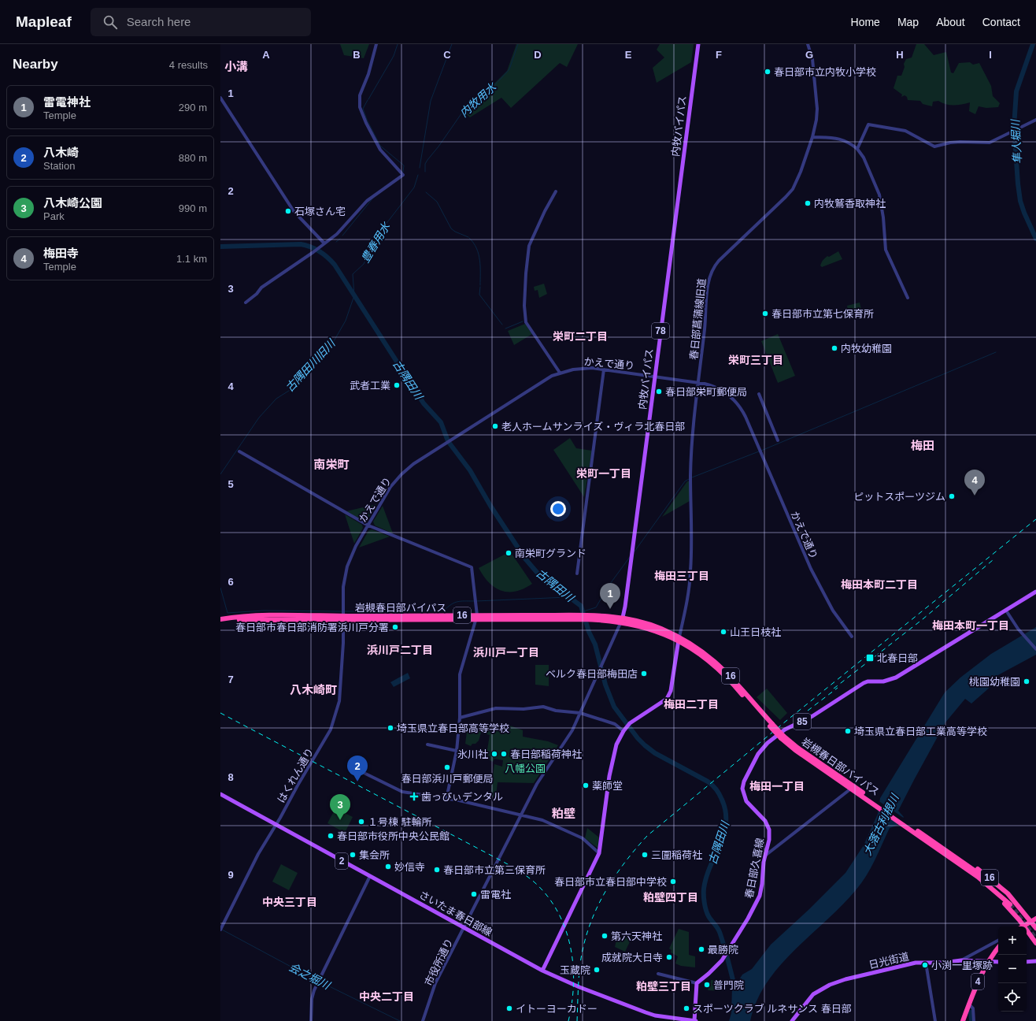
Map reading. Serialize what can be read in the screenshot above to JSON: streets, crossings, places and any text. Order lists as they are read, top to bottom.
{
  "streets": {
    "highway": ["岩槻春日部バイパス", "16", "4"],
    "main road": [
      "内牧バイパス",
      "78",
      "85",
      "2",
      "春日部久喜線",
      "さいたま春日部線",
      "日光街道"
    ],
    "street": [
      "春日部菖蒲線旧道",
      "かえで通り",
      "はくれん通り",
      "市役所通り"
    ]
  },
  "crossings": [
    ["内牧バイパス", "かえで通り"],
    ["内牧バイパス", "岩槻春日部バイパス"],
    ["内牧バイパス", "市役所通り"],
    ["春日部菖蒲線旧道", "かえで通り"],
    ["春日部菖蒲線旧道", "岩槻春日部バイパス"],
    ["かえで通り", "岩槻春日部バイパス"],
    ["かえで通り", "はくれん通り"],
    ["岩槻春日部バイパス", "16"],
    ["岩槻春日部バイパス", "はくれん通り"],
    ["岩槻春日部バイパス", "市役所通り"],
    ["はくれん通り", "さいたま春日部線"],
    ["さいたま春日部線", "市役所通り"]
  ],
  "districts": [
    "小溝",
    "栄町二丁目",
    "栄町三丁目",
    "梅田",
    "南栄町",
    "栄町一丁目",
    "梅田三丁目",
    "梅田本町二丁目",
    "梅田本町一丁目",
    "浜川戸二丁目",
    "浜川戸一丁目",
    "八木崎町",
    "梅田二丁目",
    "梅田一丁目",
    "粕壁",
    "粕壁四丁目",
    "中央三丁目",
    "粕壁三丁目",
    "中央二丁目"
  ],
  "water": [
    "内牧用水",
    "隼人堀川",
    "豊春用水",
    "古隅田川旧川",
    "古隅田川",
    "大落古利根川",
    "会之堀川"
  ],
  "parks": ["八幡公園"],
  "places": {
    "other": [
      "春日部市立内牧小学校",
      "内牧鷲香取神社",
      "石塚さん宅",
      "春日部市立第七保育所",
      "内牧幼稚園",
      "武者工業",
      "春日部栄町郵便局",
      "老人ホームサンライズ・ヴィラ北春日部",
      "ピットスポーツジム",
      "南栄町グランド",
      "春日部市春日部消防署浜川戸分署",
      "山王日枝社",
      "ベルク春日部梅田店",
      "桃園幼稚園",
      "埼玉県立春日部高等学校",
      "埼玉県立春日部工業高等学校",
      "氷川社",
      "春日部稲荷神社",
      "春日部浜川戸郵便局",
      "薬師堂",
      "１号棟 駐輪所",
      "春日部市役所中央公民館",
      "集会所",
      "三圍稲荷社",
      "妙信寺",
      "春日部市立第三保育所",
      "春日部市立春日部中学校",
      "雷電社",
      "第六天神社",
      "最勝院",
      "成就院大日寺",
      "小渕一里塚跡",
      "玉蔵院",
      "普門院",
      "イトーヨーカドー",
      "スポーツクラブ ルネサンス 春日部"
    ],
    "transit": ["北春日部"],
    "health": ["歯っぴぃデンタル"]
  },
  "page": {
    "header": "Mapleaf",
    "search": "Search here",
    "nav": [
      "Home",
      "Map",
      "About",
      "Contact"
    ],
    "heading": ["Nearby", "4 results"],
    "list": [
      {
        "mark": "1",
        "name": "雷電神社",
        "note": "Temple",
        "value": "290 m"
      },
      {
        "mark": "2",
        "name": "八木崎",
        "note": "Station",
        "value": "880 m"
      },
      {
        "mark": "3",
        "name": "八木崎公園",
        "note": "Park",
        "value": "990 m"
      },
      {
        "mark": "4",
        "name": "梅田寺",
        "note": "Temple",
        "value": "1.1 km"
      }
    ],
    "pins": [
      "4",
      "1",
      "2",
      "3"
    ],
    "map_buttons": ["+", "−"]
  },
  "grid": {
    "columns": [
      "A",
      "B",
      "C",
      "D",
      "E",
      "F",
      "G",
      "H",
      "I"
    ],
    "rows": [
      "1",
      "2",
      "3",
      "4",
      "5",
      "6",
      "7",
      "8",
      "9"
    ]
  }
}
